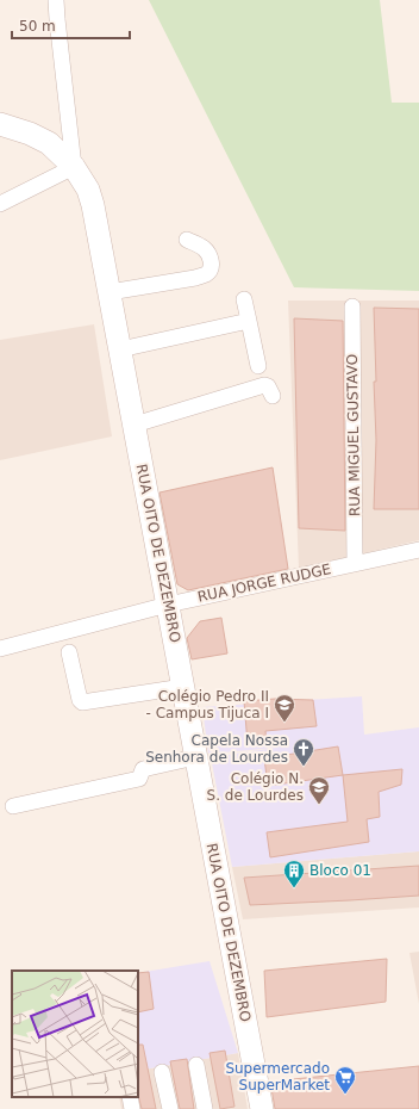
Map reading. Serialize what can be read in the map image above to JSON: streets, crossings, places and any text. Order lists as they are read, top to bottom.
{
  "streets": {
    "street": ["RUA MIGUEL GUSTAVO", "RUA OITO DE DEZEMBRO", "RUA JORGE RUDGE"]
  },
  "crossings": [
    ["RUA MIGUEL GUSTAVO", "RUA JORGE RUDGE"],
    ["RUA OITO DE DEZEMBRO", "RUA JORGE RUDGE"]
  ],
  "places": {
    "school or university": ["Colégio Pedro II - Campus Tijuca I", "Colégio N. S. de Lourdes"],
    "church": ["Capela Nossa Senhora de Lourdes"],
    "building": ["Bloco 01"],
    "supermarket": ["Supermercado SuperMarket"]
  },
  "scale_bar": "50 m"
}
